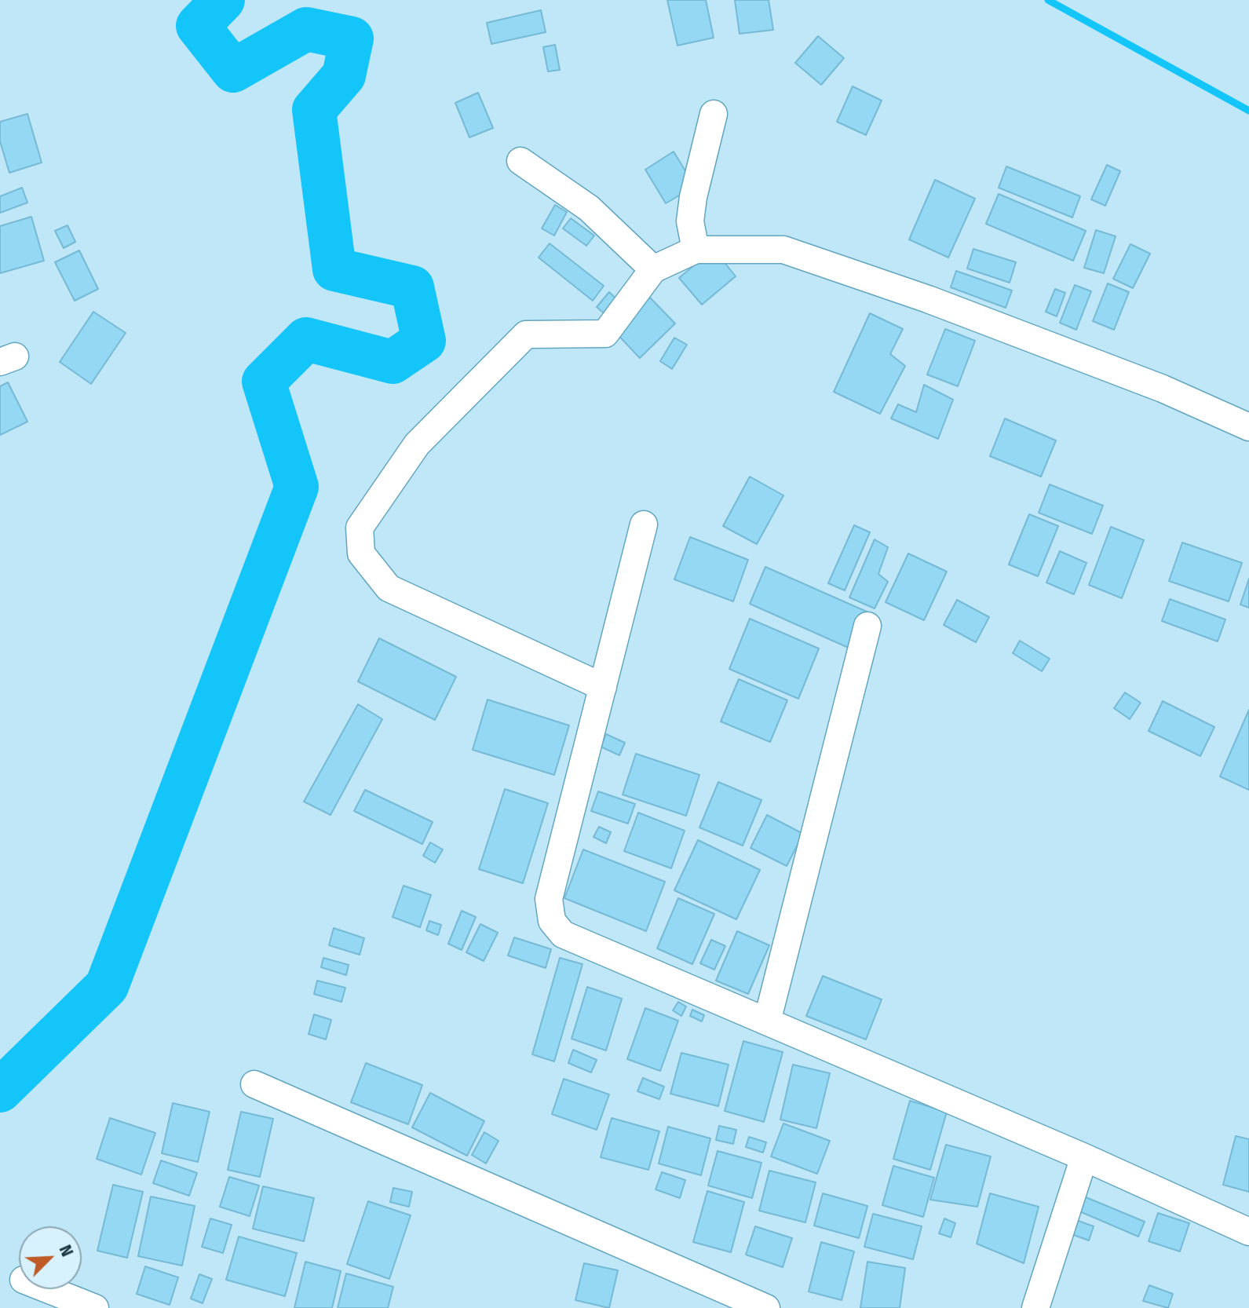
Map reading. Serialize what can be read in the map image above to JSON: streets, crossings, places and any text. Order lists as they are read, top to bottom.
{
  "north": "top right"
}
